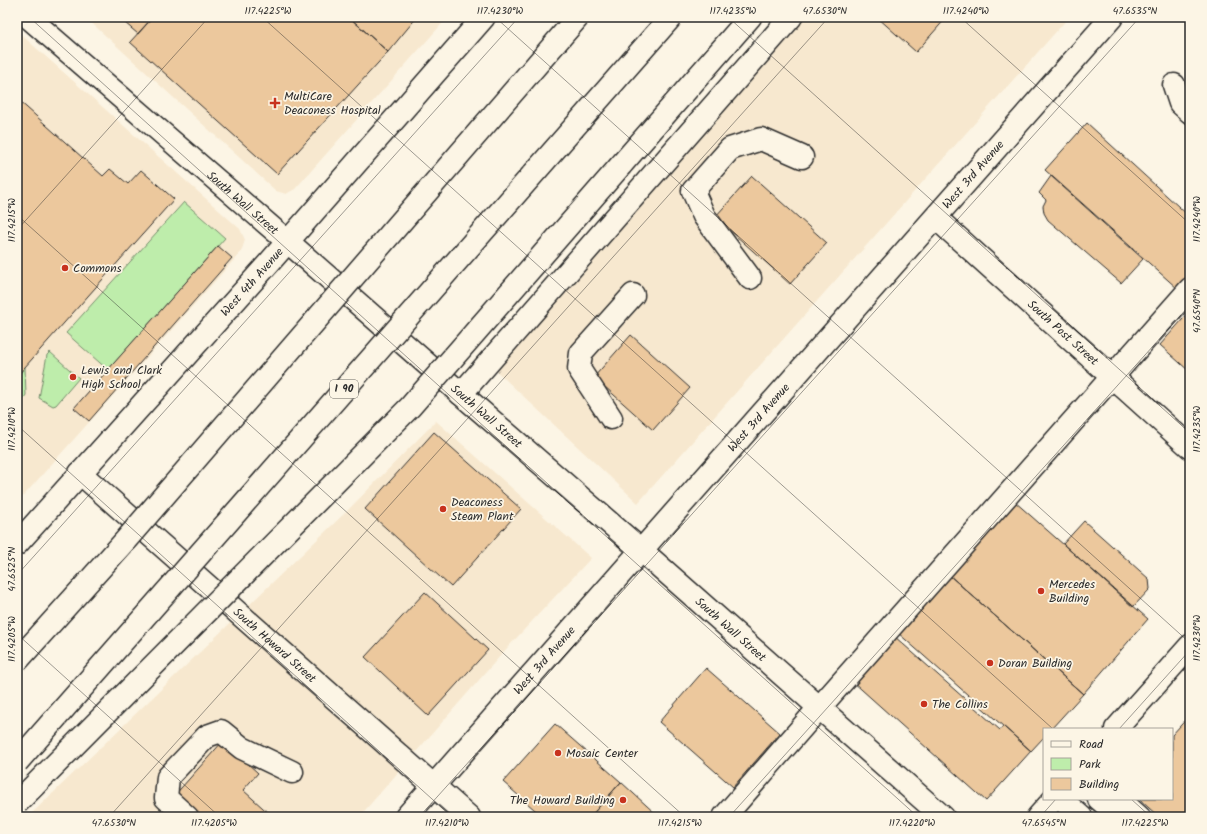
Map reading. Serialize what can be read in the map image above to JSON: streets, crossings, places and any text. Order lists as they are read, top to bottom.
{
  "streets": {
    "main road": [
      "West 3rd Avenue",
      "South Wall Street",
      "West 4th Avenue",
      "South Post Street",
      "I 90",
      "South Howard Street"
    ]
  },
  "crossings": [
    ["West 3rd Avenue", "South Wall Street"],
    ["West 3rd Avenue", "South Post Street"],
    ["West 3rd Avenue", "South Howard Street"],
    ["South Wall Street", "West 4th Avenue"],
    ["West 4th Avenue", "South Howard Street"]
  ],
  "places": {
    "health": ["MultiCare Deaconess Hospital"],
    "other": [
      "Commons",
      "Lewis and Clark High School",
      "Deaconess Steam Plant",
      "Mercedes Building",
      "Doran Building",
      "The Collins",
      "Mosaic Center",
      "The Howard Building"
    ]
  },
  "legend": ["Road", "Park", "Building"],
  "coordinates": [
    "117.4225°W",
    "117.4230°W",
    "117.4235°W",
    "47.6530°N",
    "117.4240°W",
    "47.6535°N",
    "117.4215°W",
    "47.6540°N",
    "117.4210°W",
    "47.6525°N",
    "117.4205°W",
    "117.4220°W",
    "47.6545°N"
  ]
}
